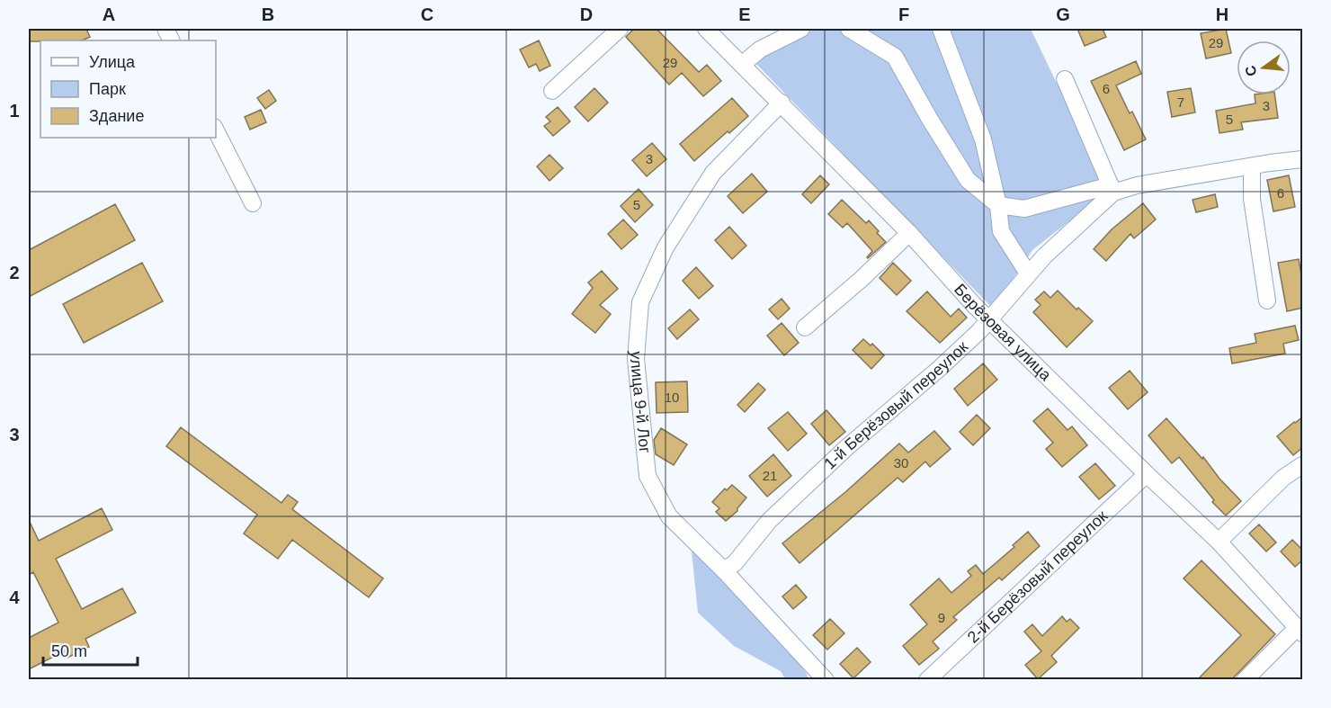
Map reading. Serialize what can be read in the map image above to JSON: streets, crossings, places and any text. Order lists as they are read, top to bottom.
{
  "streets": {
    "street": [
      "Берёзовая улица",
      "улица 9-й Лог",
      "1-й Берёзовый переулок",
      "2-й Берёзовый переулок"
    ]
  },
  "crossings": [
    ["Берёзовая улица", "улица 9-й Лог"],
    ["Берёзовая улица", "1-й Берёзовый переулок"],
    ["Берёзовая улица", "2-й Берёзовый переулок"],
    ["улица 9-й Лог", "1-й Берёзовый переулок"]
  ],
  "house_numbers": [
    "29",
    "29",
    "6",
    "7",
    "3",
    "5",
    "3",
    "6",
    "5",
    "10",
    "30",
    "21",
    "9"
  ],
  "legend": ["Улица", "Парк", "Здание"],
  "scale_bar": "50 m",
  "north": "left",
  "grid": {
    "columns": [
      "A",
      "B",
      "C",
      "D",
      "E",
      "F",
      "G",
      "H"
    ],
    "rows": [
      "1",
      "2",
      "3",
      "4"
    ]
  }
}
